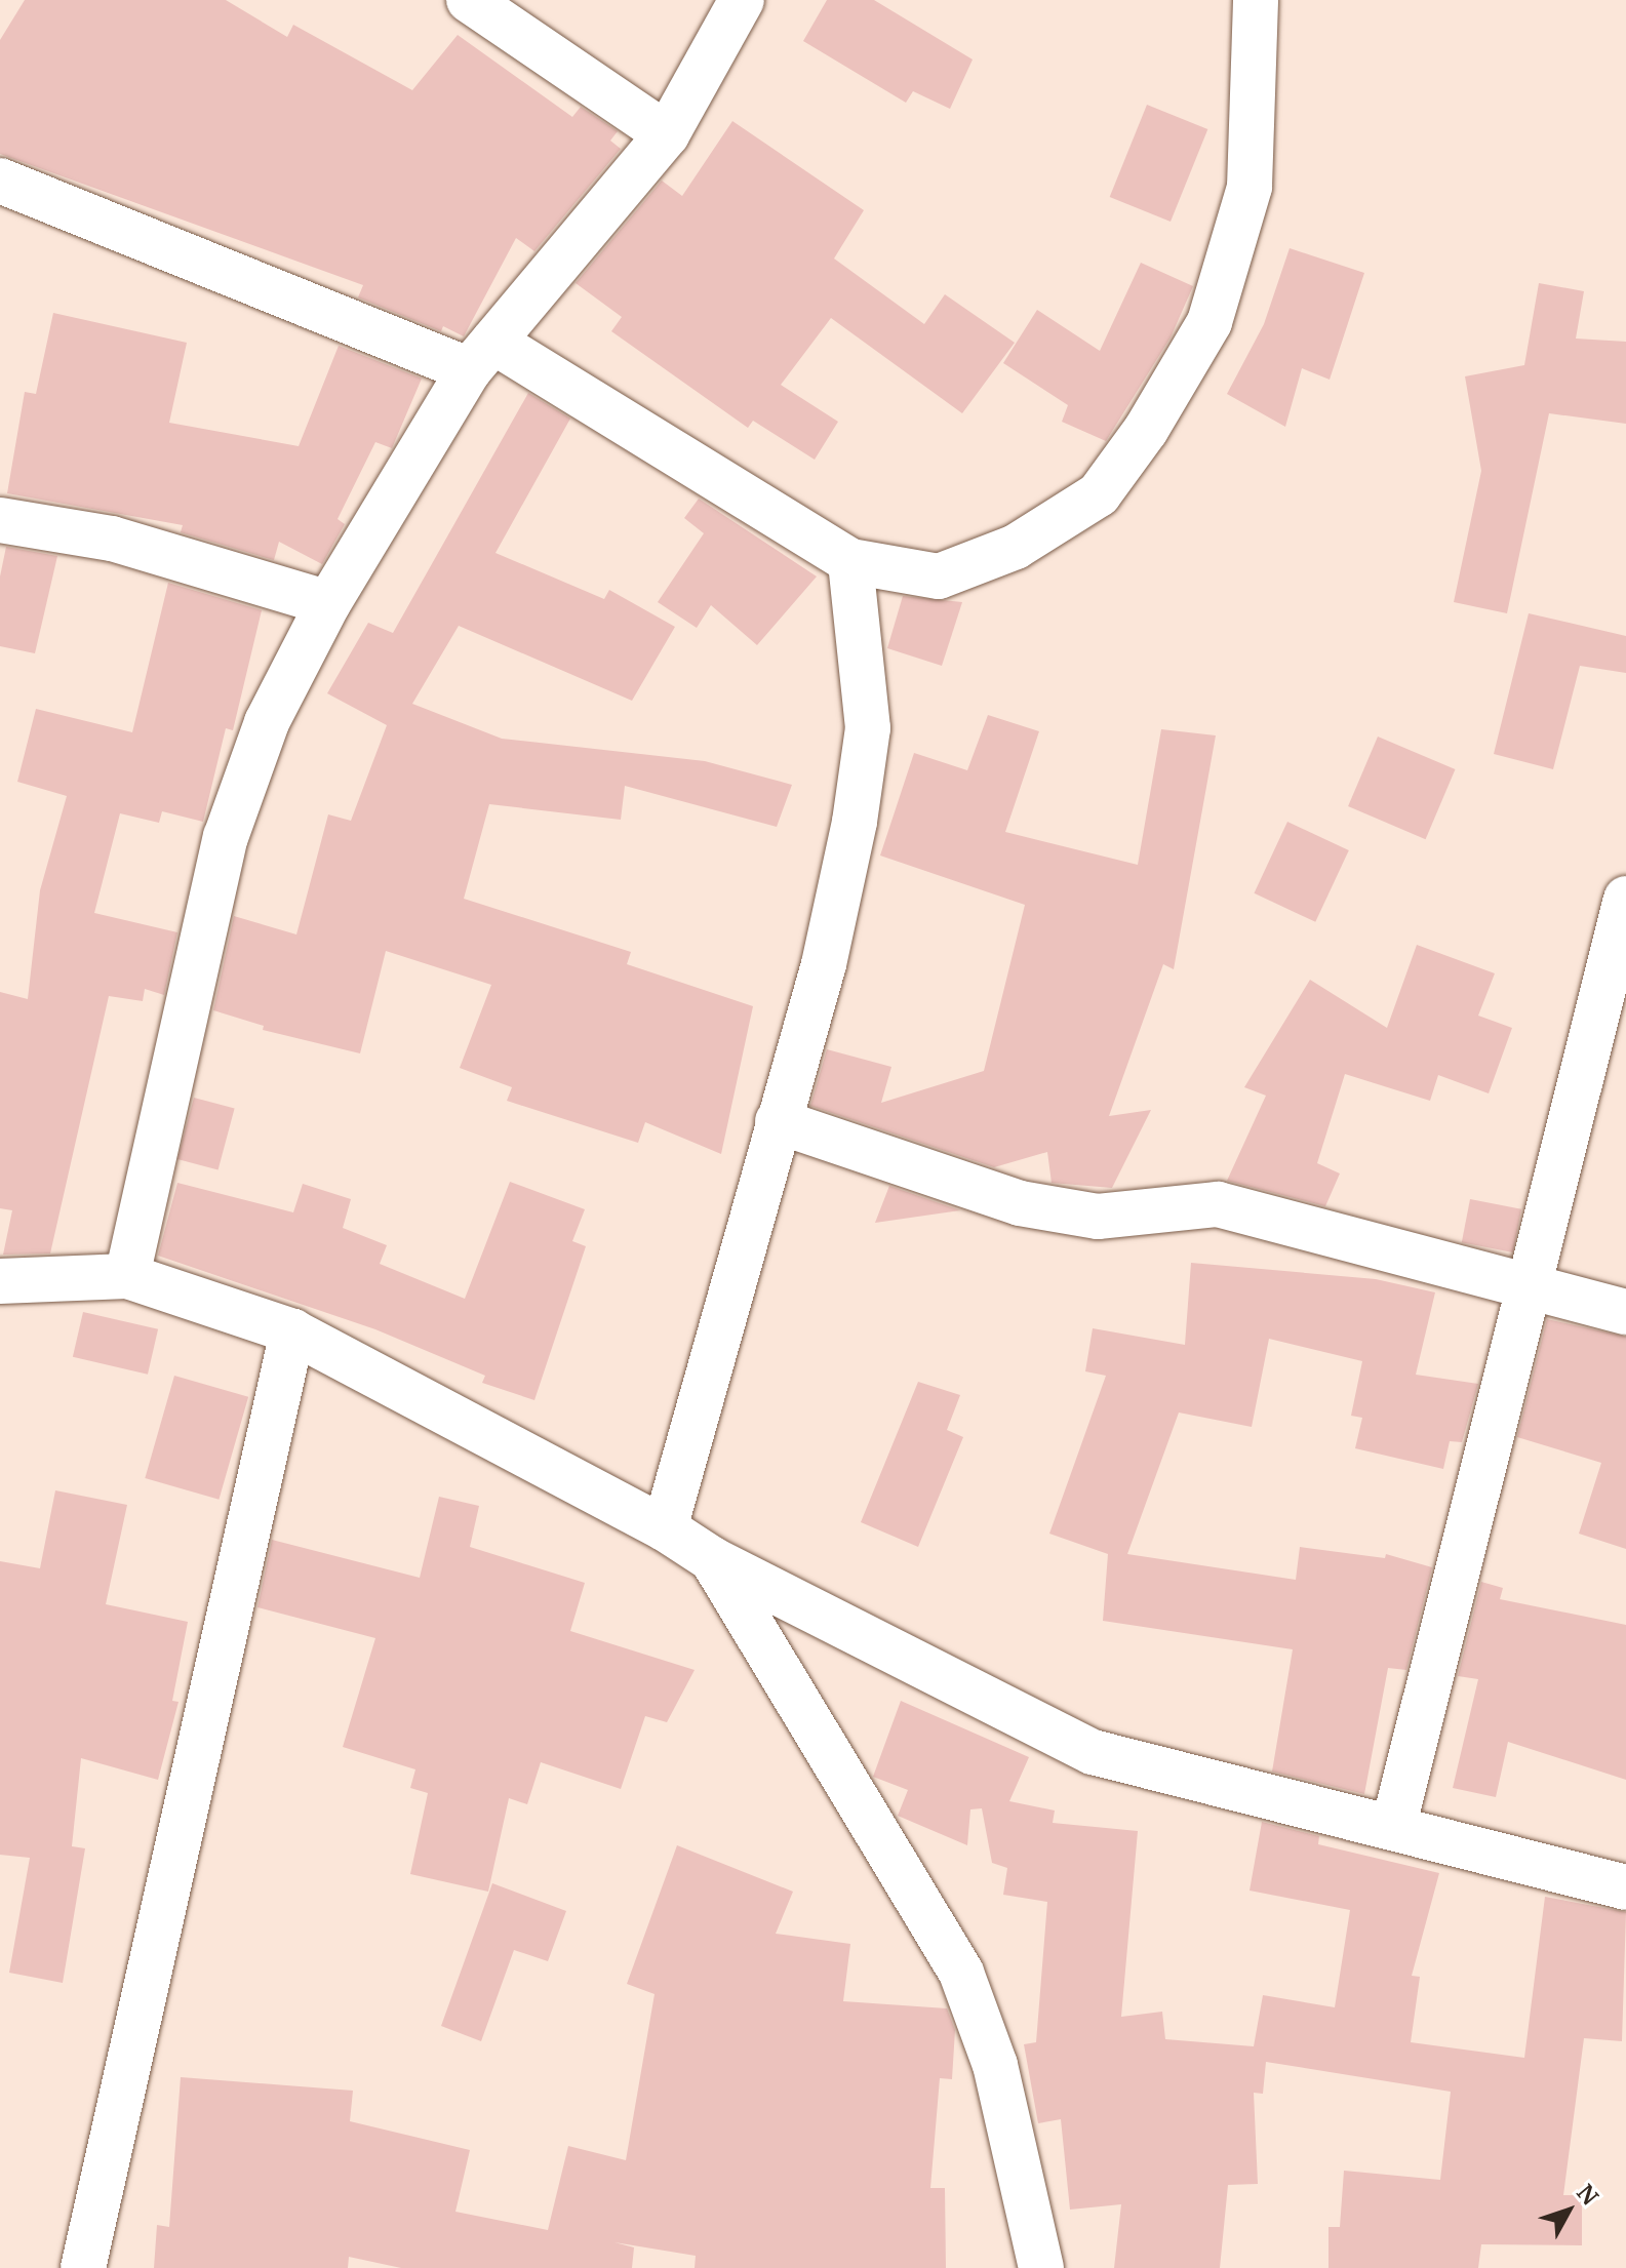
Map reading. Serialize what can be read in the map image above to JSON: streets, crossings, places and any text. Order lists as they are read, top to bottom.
{
  "north": "top right"
}
